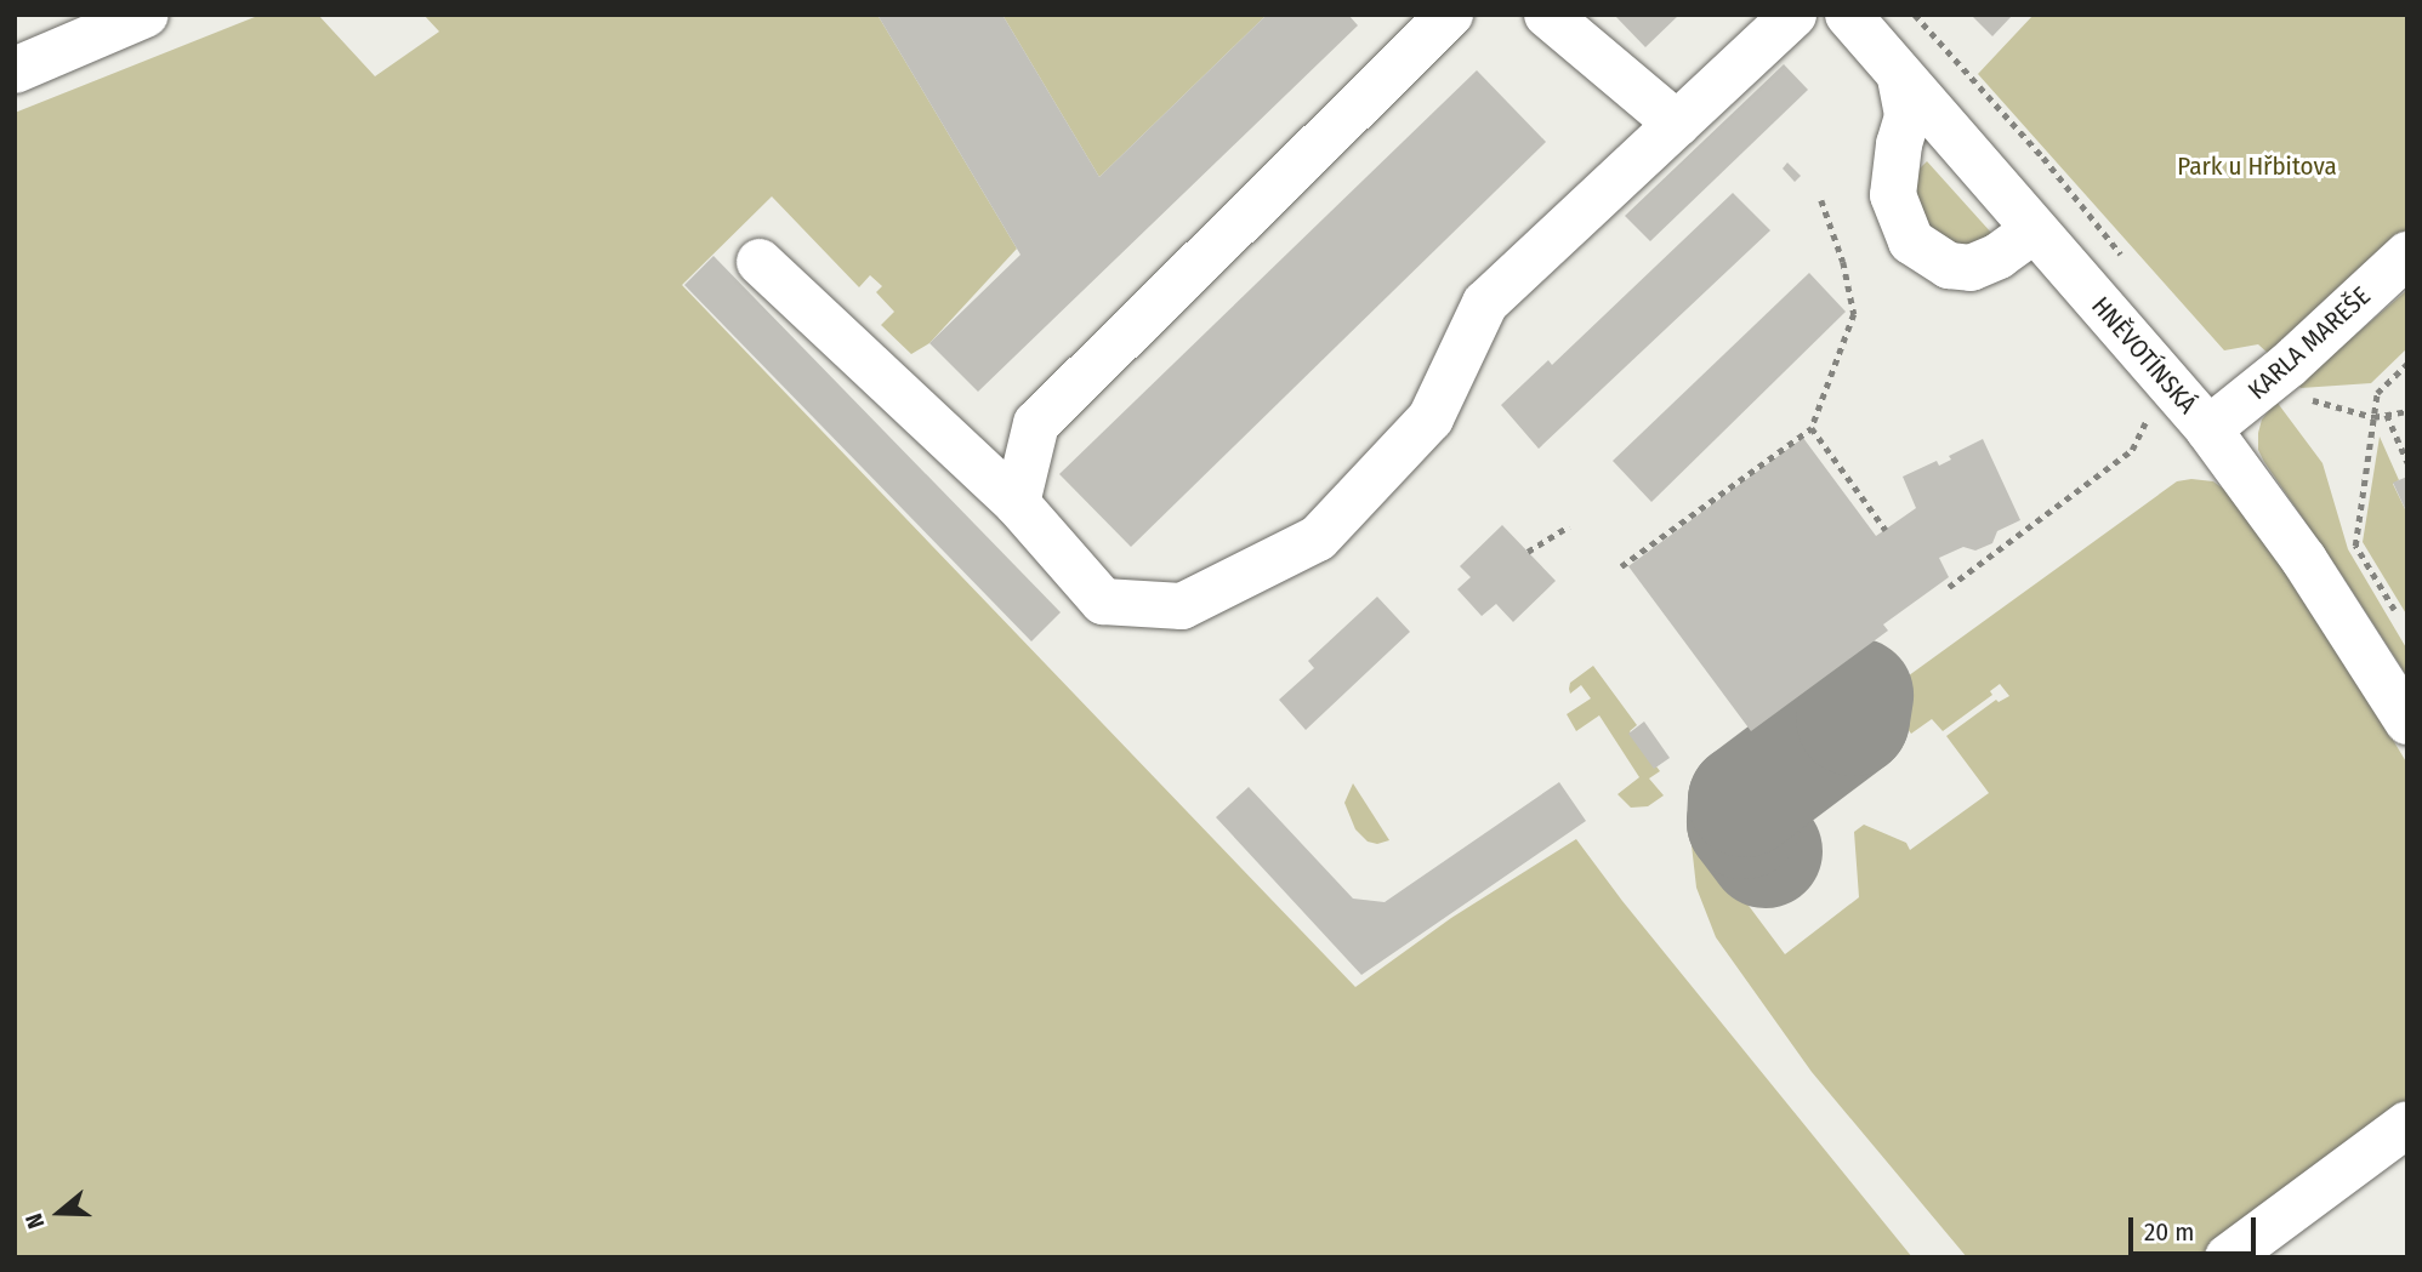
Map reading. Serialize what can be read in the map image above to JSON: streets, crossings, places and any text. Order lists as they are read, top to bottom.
{
  "streets": {
    "street": ["KARLA MAREŠE", "HNĚVOTÍNSKÁ"]
  },
  "crossings": [
    ["KARLA MAREŠE", "HNĚVOTÍNSKÁ"]
  ],
  "parks": ["Park u Hřbitova"],
  "scale_bar": "20 m",
  "north": "left"
}
